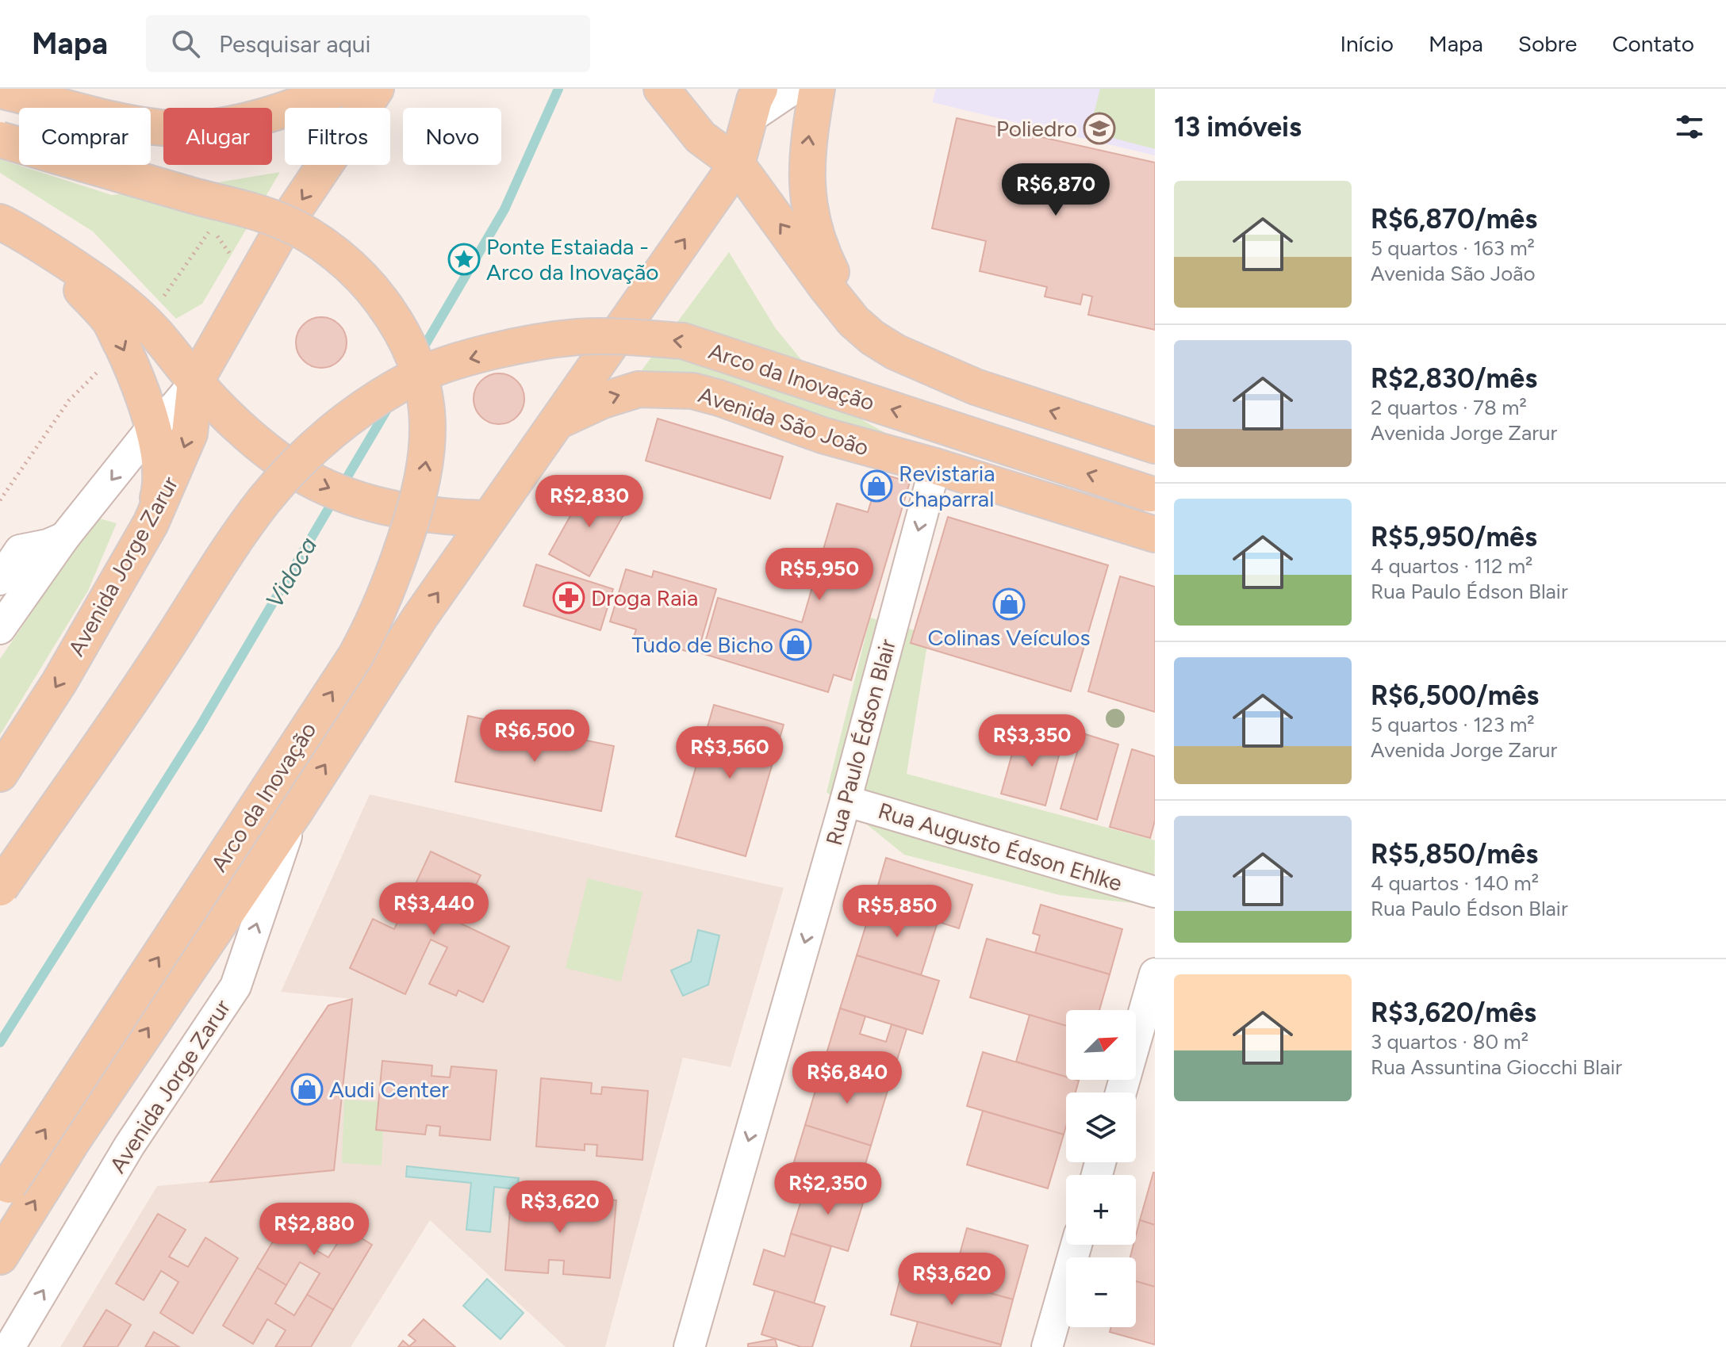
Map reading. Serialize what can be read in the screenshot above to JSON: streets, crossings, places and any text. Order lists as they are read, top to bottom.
{
  "streets": {
    "main road": ["Arco da Inovação", "Avenida São João", "Avenida Jorge Zarur"],
    "street": ["Rua Paulo Édson Blair", "Rua Augusto Édson Ehlke"]
  },
  "crossings": [
    ["Avenida São João", "Avenida Jorge Zarur"],
    ["Avenida São João", "Rua Paulo Édson Blair"],
    ["Rua Paulo Édson Blair", "Rua Augusto Édson Ehlke"]
  ],
  "one_way": ["Avenida São João", "Rua Paulo Édson Blair"],
  "water": ["Vidoca"],
  "places": {
    "school or university": ["Poliedro"],
    "place": ["Ponte Estaiada - Arco da Inovação"],
    "shop": [
      "Revistaria Chaparral",
      "Colinas Veículos",
      "Tudo de Bicho",
      "Audi Center"
    ],
    "pharmacy": ["Droga Raia"]
  },
  "north": "top right",
  "page": {
    "header": "Mapa",
    "search": "Pesquisar aqui",
    "nav": [
      "Início",
      "Mapa",
      "Sobre",
      "Contato"
    ],
    "heading": "13 imóveis",
    "chip": [
      "Comprar",
      "Alugar",
      "Filtros",
      "Novo"
    ],
    "price": [
      "R$6,870",
      "R$2,830",
      "R$5,950",
      "R$6,500",
      "R$3,350",
      "R$3,560",
      "R$3,440",
      "R$5,850",
      "R$6,840",
      "R$2,350",
      "R$3,620",
      "R$2,880",
      "R$3,620"
    ],
    "list": [
      {
        "name": "R$6,870/mês",
        "note": "5 quartos · 163 m² · Avenida São João"
      },
      {
        "name": "R$2,830/mês",
        "note": "2 quartos · 78 m² · Avenida Jorge Zarur"
      },
      {
        "name": "R$5,950/mês",
        "note": "4 quartos · 112 m² · Rua Paulo Édson Blair"
      },
      {
        "name": "R$6,500/mês",
        "note": "5 quartos · 123 m² · Avenida Jorge Zarur"
      },
      {
        "name": "R$5,850/mês",
        "note": "4 quartos · 140 m² · Rua Paulo Édson Blair"
      },
      {
        "name": "R$3,620/mês",
        "note": "3 quartos · 80 m² · Rua Assuntina Giocchi Blair"
      }
    ],
    "map_buttons": ["+", "−"]
  }
}
